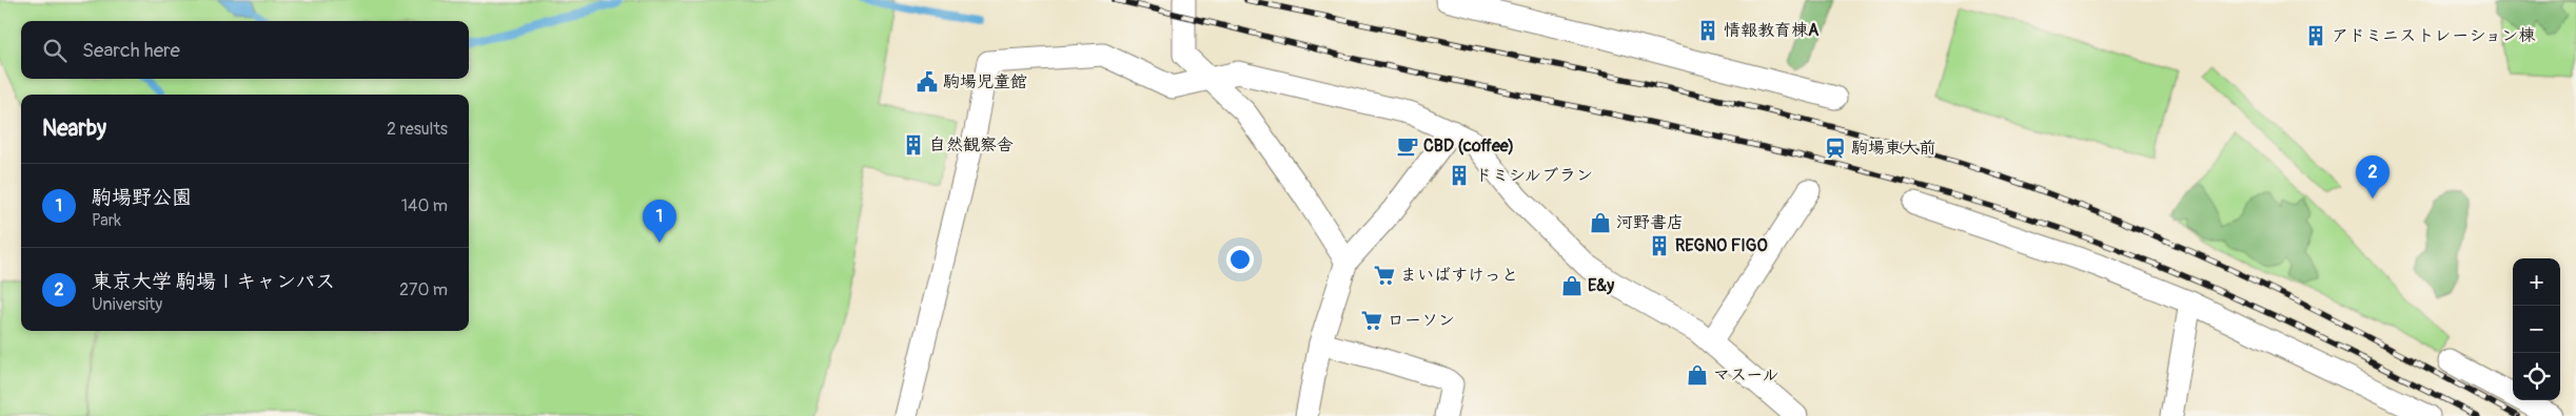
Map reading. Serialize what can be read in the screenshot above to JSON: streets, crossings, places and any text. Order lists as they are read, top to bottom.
{
  "places": {
    "building": [
      "情報教育棟A",
      "アドミニストレーション棟",
      "自然観察舎",
      "ドミシルブラン",
      "REGNO FIGO"
    ],
    "public building": ["駒場児童館"],
    "cafe": ["CBD (coffee)"],
    "station": ["駒場東大前"],
    "shop": ["河野書店", "E&y", "マスール"],
    "supermarket": ["まいばすけっと", "ローソン"]
  },
  "page": {
    "search": "Search here",
    "heading": ["Nearby", "2 results"],
    "pins": ["2", "1"],
    "list": [
      {
        "mark": "1",
        "name": "駒場野公園",
        "note": "Park",
        "value": "140 m"
      },
      {
        "mark": "2",
        "name": "東京大学 駒場Ⅰキャンパス",
        "note": "University",
        "value": "270 m"
      }
    ],
    "map_buttons": ["+", "−"]
  }
}
